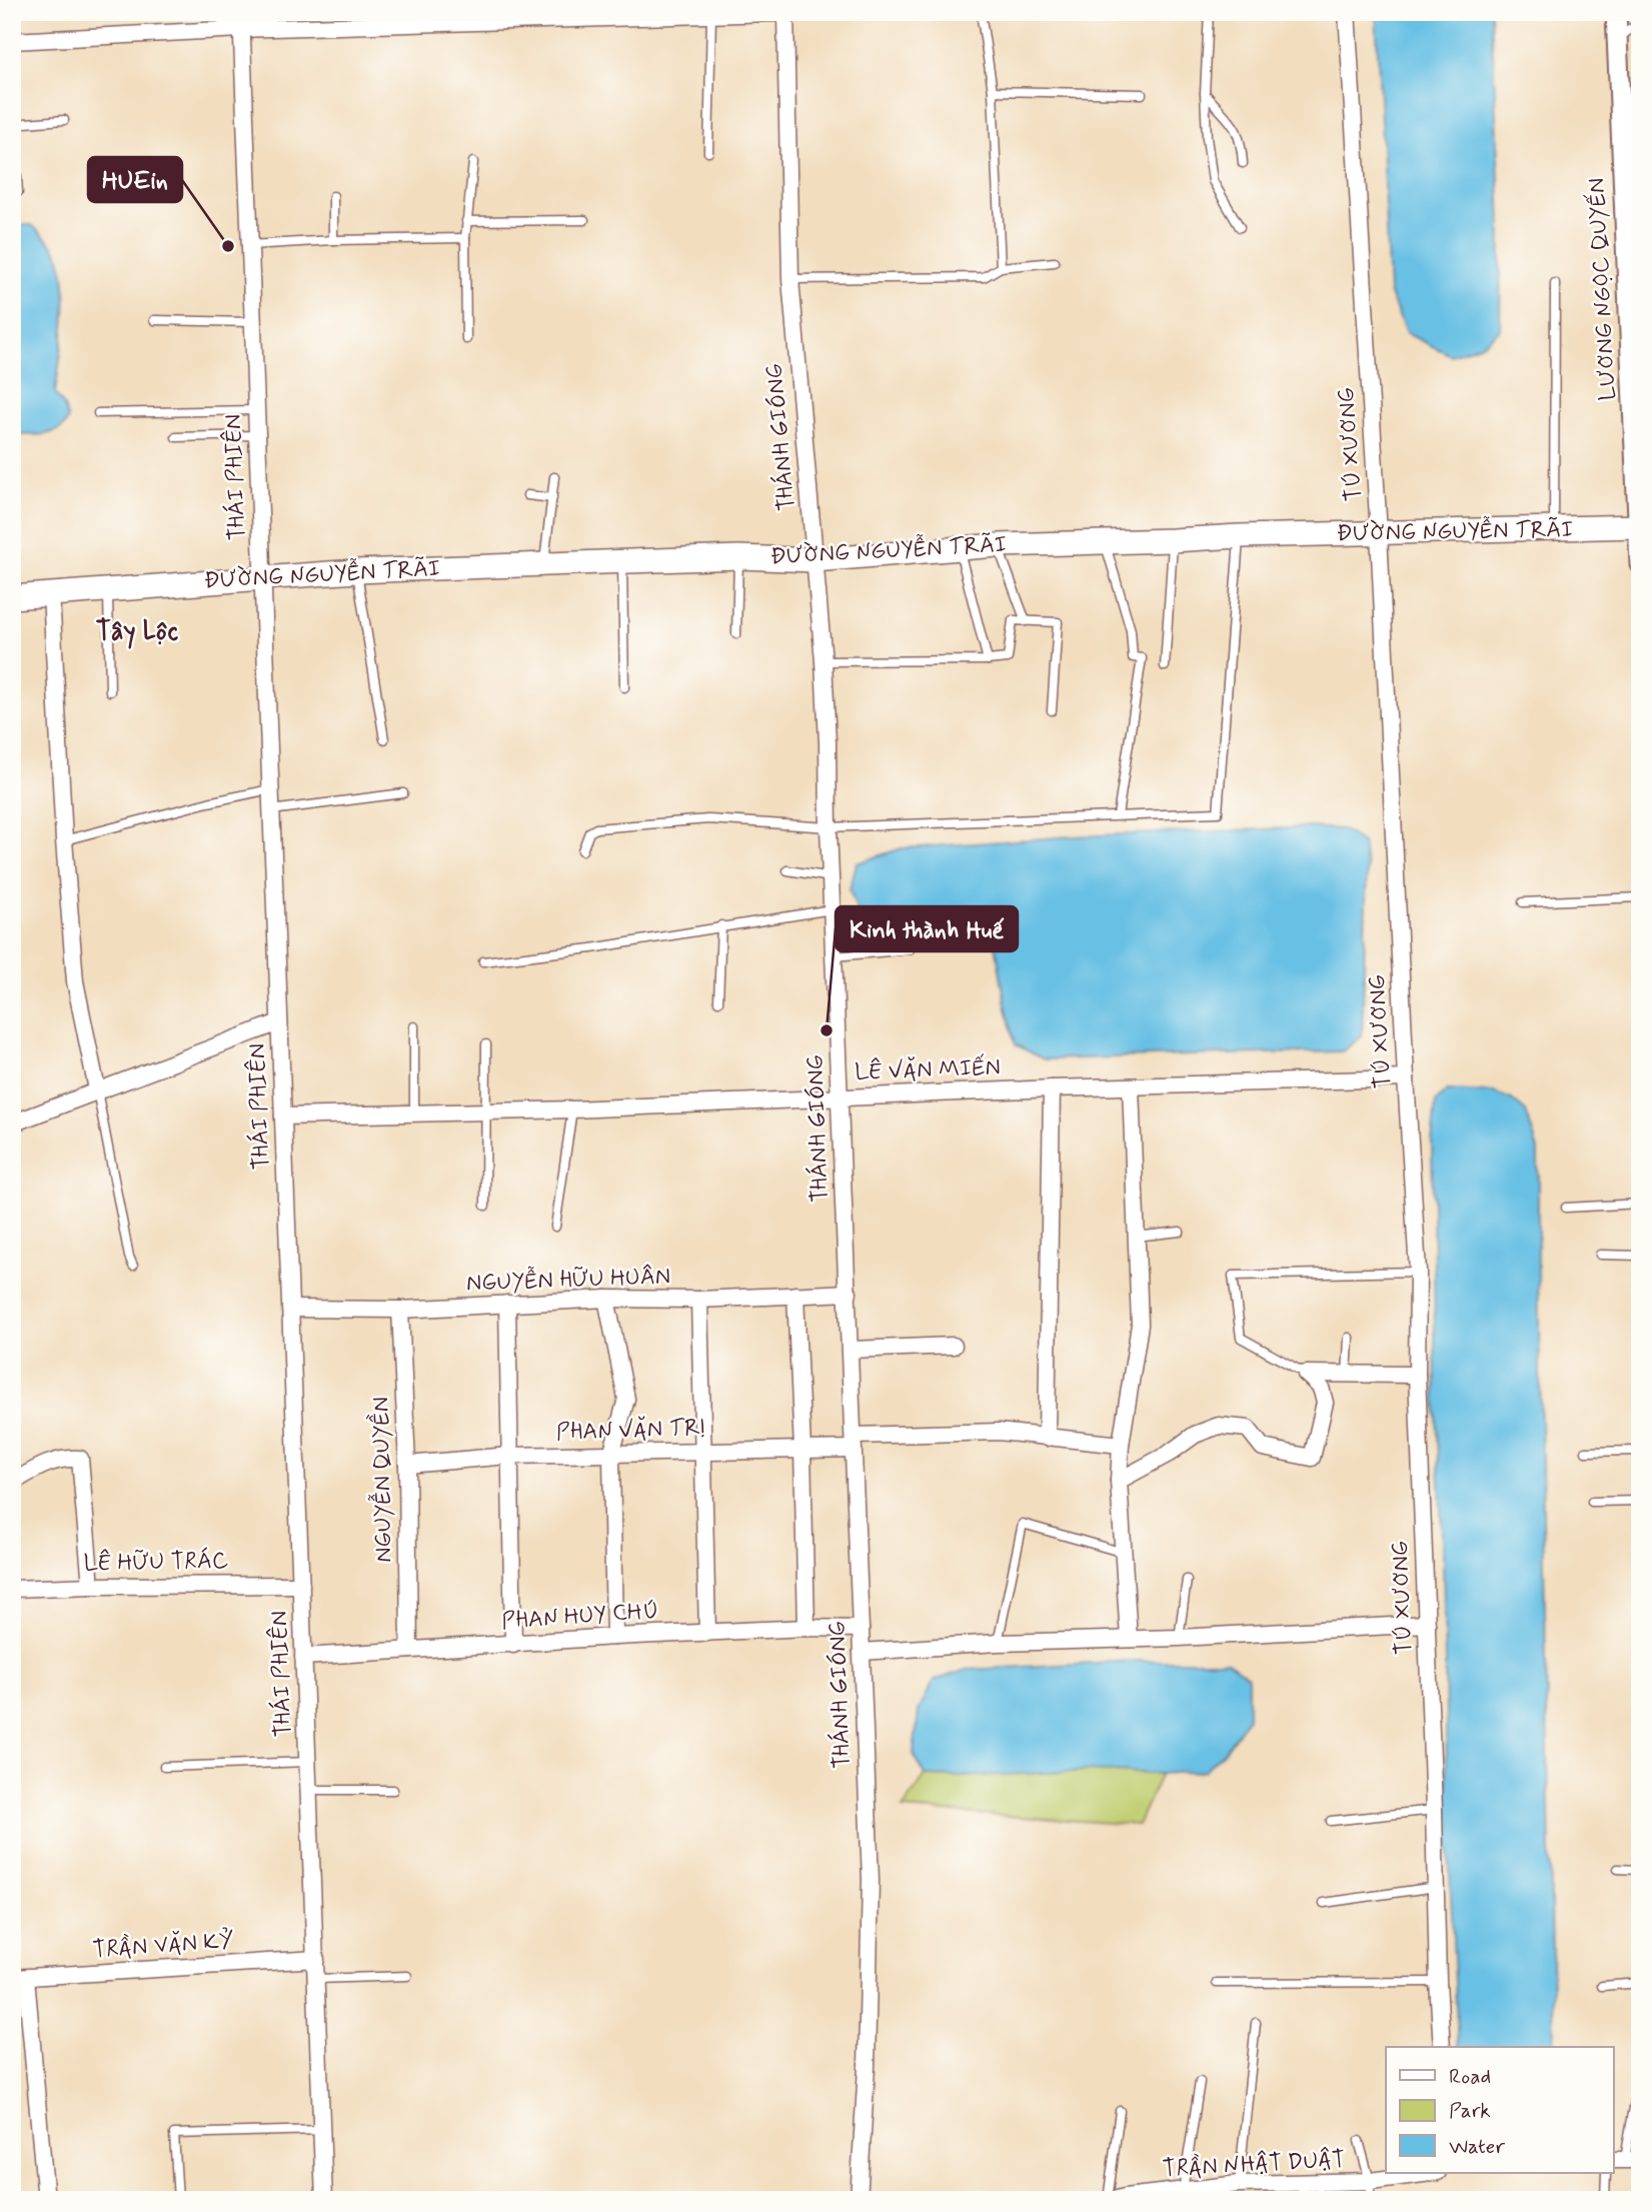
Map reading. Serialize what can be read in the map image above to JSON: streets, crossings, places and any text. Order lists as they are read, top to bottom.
{
  "streets": {
    "main road": ["ĐƯỜNG NGUYỄN TRÃI"],
    "street": [
      "LƯƠNG NGỌC QUYẾN",
      "THÁNH GIÓNG",
      "TÚ XƯƠNG",
      "THÁI PHIÊN",
      "LÊ VĂN MIẾN",
      "NGUYỄN HỮU HUÂN",
      "PHAN VĂN TRỊ",
      "NGUYỄN QUYỀN",
      "LÊ HỮU TRÁC",
      "PHAN HUY CHÚ",
      "TRẦN VĂN KỶ",
      "TRẦN NHẬT DUẬT"
    ]
  },
  "crossings": [
    ["LƯƠNG NGỌC QUYẾN", "ĐƯỜNG NGUYỄN TRÃI"],
    ["THÁNH GIÓNG", "ĐƯỜNG NGUYỄN TRÃI"],
    ["THÁNH GIÓNG", "LÊ VĂN MIẾN"],
    ["THÁNH GIÓNG", "NGUYỄN HỮU HUÂN"],
    ["THÁNH GIÓNG", "PHAN VĂN TRỊ"],
    ["THÁNH GIÓNG", "PHAN HUY CHÚ"],
    ["TÚ XƯƠNG", "ĐƯỜNG NGUYỄN TRÃI"],
    ["TÚ XƯƠNG", "LÊ VĂN MIẾN"],
    ["THÁI PHIÊN", "ĐƯỜNG NGUYỄN TRÃI"],
    ["THÁI PHIÊN", "LÊ VĂN MIẾN"],
    ["THÁI PHIÊN", "NGUYỄN HỮU HUÂN"],
    ["THÁI PHIÊN", "LÊ HỮU TRÁC"],
    ["THÁI PHIÊN", "PHAN HUY CHÚ"],
    ["THÁI PHIÊN", "TRẦN VĂN KỶ"],
    ["NGUYỄN HỮU HUÂN", "NGUYỄN QUYỀN"],
    ["PHAN VĂN TRỊ", "NGUYỄN QUYỀN"],
    ["NGUYỄN QUYỀN", "PHAN HUY CHÚ"]
  ],
  "districts": ["Tây Lộc"],
  "places": ["HUEin", "Kinh thành Huế"],
  "legend": ["Road", "Park", "Water"]
}
